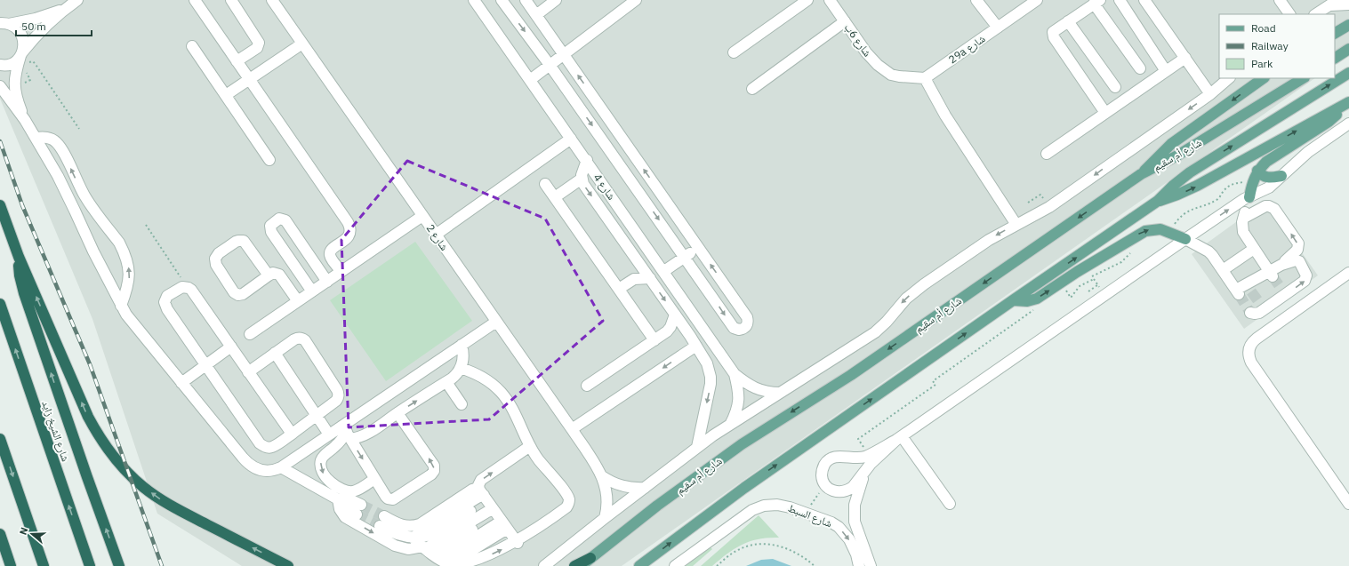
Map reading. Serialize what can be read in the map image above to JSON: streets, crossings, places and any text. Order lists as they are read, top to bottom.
{
  "streets": {
    "highway": ["شارع الشيخ زايد"],
    "main road": ["شارع أم سقيم"],
    "street": [
      "شارع 6ب",
      "29a شارع",
      "شارع 4",
      "شارع 2",
      "شارع السبط"
    ]
  },
  "crossings": [
    ["شارع 6ب", "29a شارع"]
  ],
  "legend": ["Road", "Railway", "Park"],
  "scale_bar": "50 m",
  "north": "left"
}
